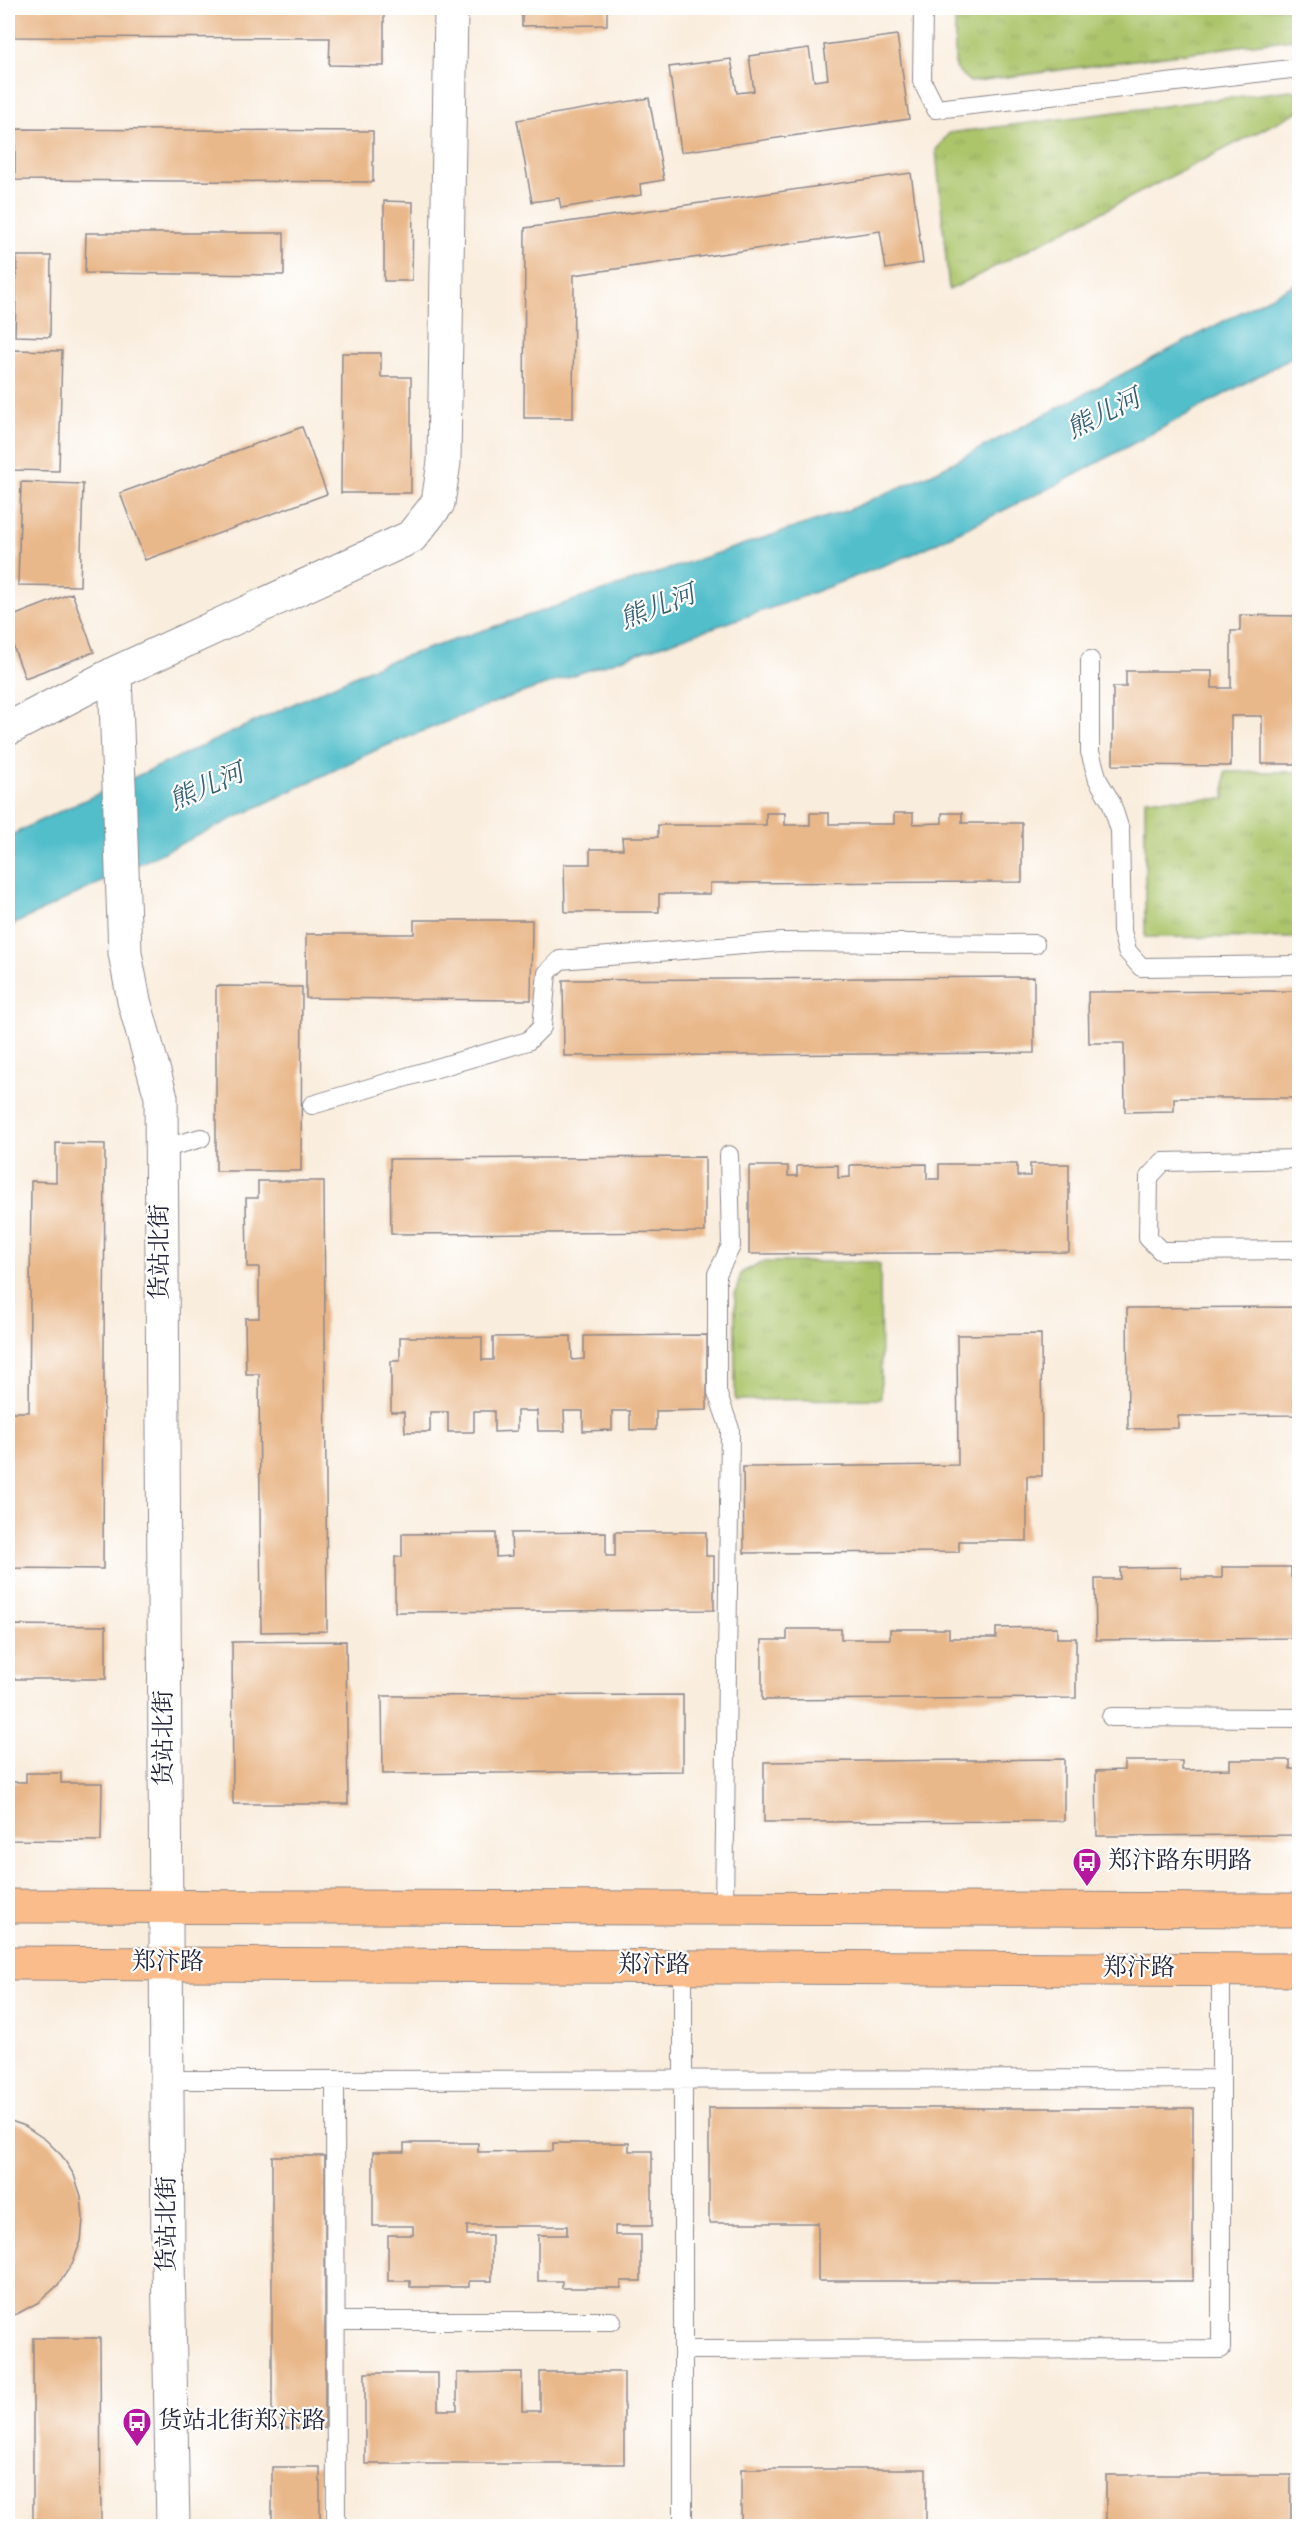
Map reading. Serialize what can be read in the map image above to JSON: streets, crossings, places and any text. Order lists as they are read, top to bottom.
{
  "streets": {
    "main road": ["郑汴路"],
    "street": ["货站北街"]
  },
  "crossings": [
    ["货站北街", "郑汴路"]
  ],
  "water": ["熊儿河"],
  "places": {
    "bus stop": ["郑汴路东明路", "货站北街郑汴路"]
  }
}
